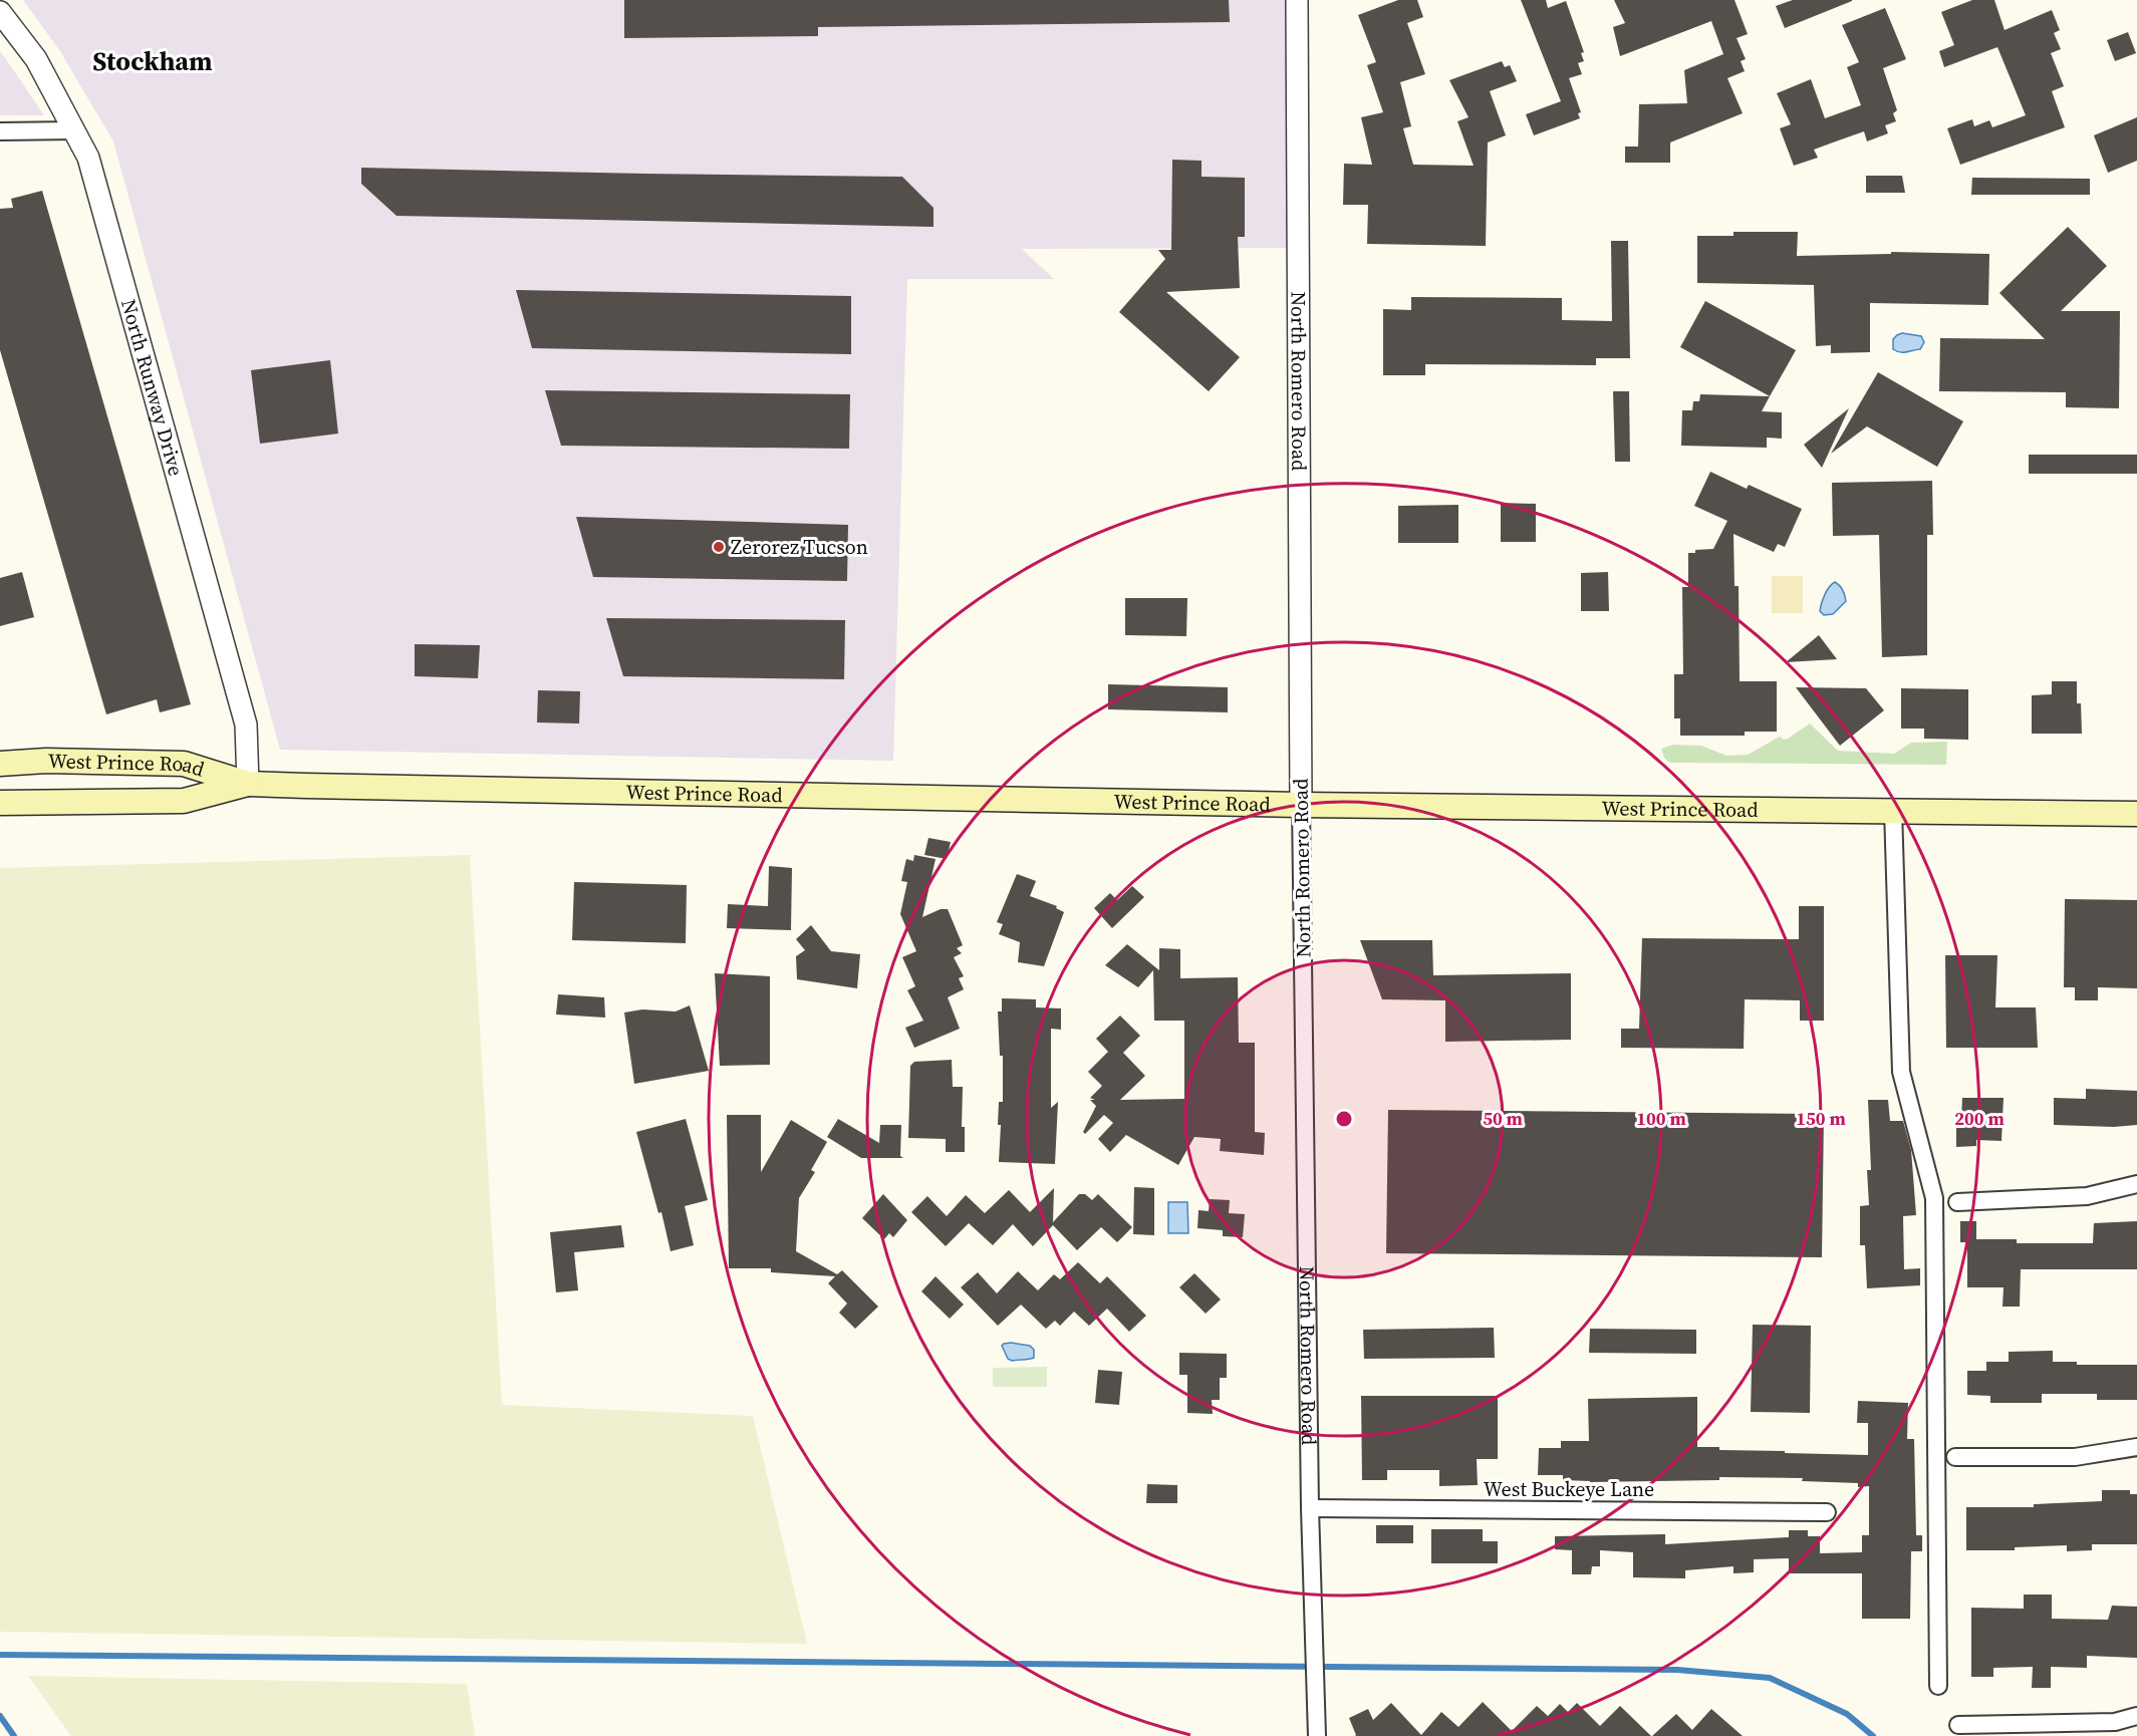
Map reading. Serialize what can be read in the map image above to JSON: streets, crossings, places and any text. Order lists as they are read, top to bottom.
{
  "streets": {
    "main road": ["West Prince Road"],
    "street": ["North Romero Road", "North Runway Drive", "West Buckeye Lane"]
  },
  "crossings": [
    ["North Romero Road", "West Prince Road"],
    ["North Romero Road", "West Buckeye Lane"],
    ["North Runway Drive", "West Prince Road"]
  ],
  "districts": ["Stockham"],
  "places": ["Zerorez Tucson"],
  "rings": [
    "50 m",
    "100 m",
    "150 m",
    "200 m"
  ]
}
